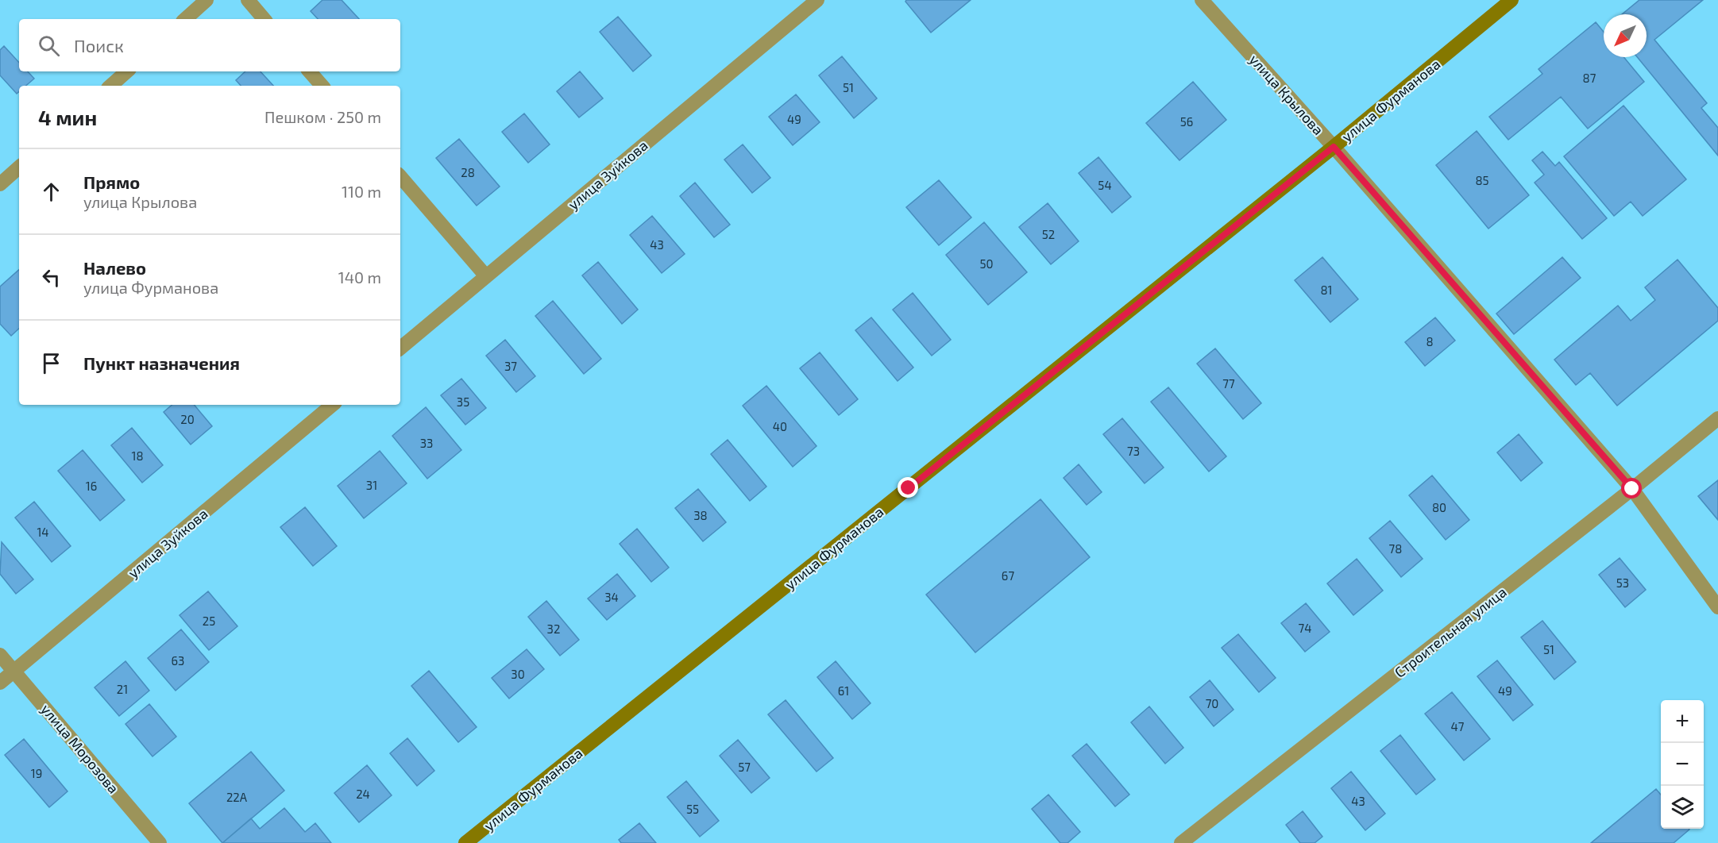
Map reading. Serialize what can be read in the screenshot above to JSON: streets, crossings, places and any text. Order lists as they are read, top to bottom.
{
  "streets": {
    "main road": ["улица Фурманова"],
    "street": [
      "улица Крылова",
      "улица Зуйкова",
      "Строительная улица",
      "улица Морозова"
    ]
  },
  "crossings": [
    ["улица Крылова", "улица Фурманова"],
    ["улица Крылова", "Строительная улица"],
    ["улица Зуйкова", "улица Морозова"]
  ],
  "house_numbers": [
    "87",
    "51",
    "49",
    "56",
    "28",
    "85",
    "54",
    "52",
    "43",
    "50",
    "81",
    "8",
    "37",
    "77",
    "35",
    "20",
    "40",
    "33",
    "73",
    "18",
    "31",
    "16",
    "80",
    "38",
    "14",
    "78",
    "67",
    "53",
    "34",
    "25",
    "74",
    "32",
    "51",
    "63",
    "30",
    "21",
    "61",
    "49",
    "70",
    "47",
    "57",
    "19",
    "24",
    "22А",
    "43",
    "55"
  ],
  "north": "bottom left",
  "page": {
    "search": "Поиск",
    "heading": ["4 мин", "Пешком · 250 m"],
    "list": [
      ["Прямо", "улица Крылова", "110 m"],
      ["Налево", "улица Фурманова", "140 m"],
      "Пункт назначения"
    ],
    "map_buttons": ["+", "−"]
  }
}
